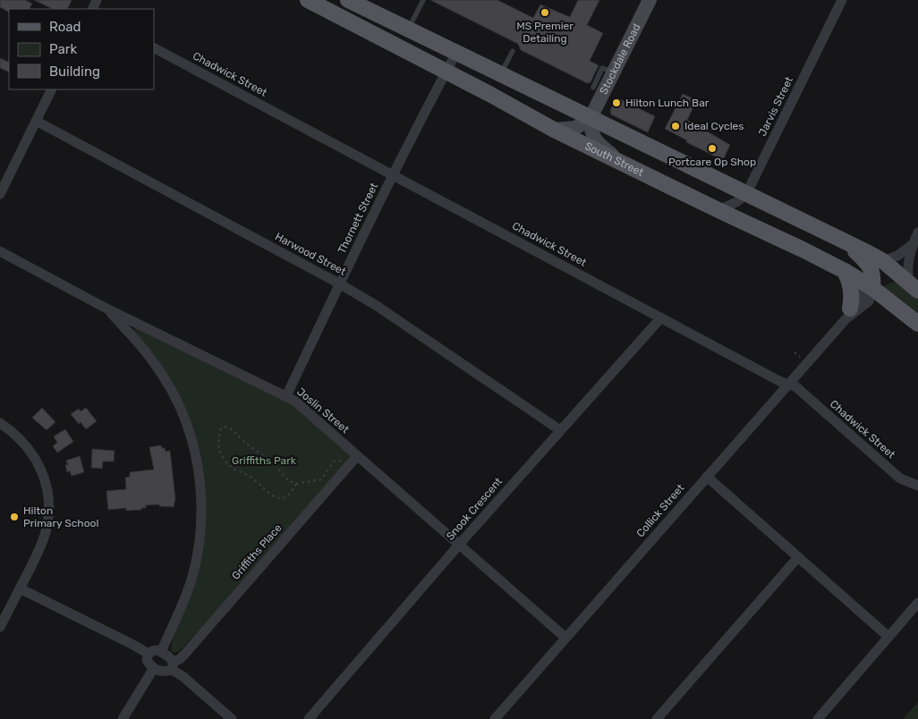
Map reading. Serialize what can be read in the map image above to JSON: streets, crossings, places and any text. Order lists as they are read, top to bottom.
{
  "streets": {
    "main road": ["South Street"],
    "street": [
      "Stockdale Road",
      "Chadwick Street",
      "Jarvis Street",
      "Thornett Street",
      "Harwood Street",
      "Joslin Street",
      "Snook Crescent",
      "Collick Street",
      "Griffiths Place"
    ]
  },
  "crossings": [
    ["Chadwick Street", "Thornett Street"],
    ["Chadwick Street", "Snook Crescent"],
    ["Chadwick Street", "Collick Street"],
    ["South Street", "Thornett Street"],
    ["South Street", "Collick Street"],
    ["Thornett Street", "Harwood Street"],
    ["Thornett Street", "Joslin Street"],
    ["Harwood Street", "Snook Crescent"],
    ["Joslin Street", "Snook Crescent"],
    ["Joslin Street", "Collick Street"],
    ["Joslin Street", "Griffiths Place"]
  ],
  "parks": ["Griffiths Park"],
  "places": [
    "MS Premier Detailing",
    "Hilton Lunch Bar",
    "Ideal Cycles",
    "Portcare Op Shop",
    "Hilton Primary School"
  ],
  "legend": ["Road", "Park", "Building"]
}
